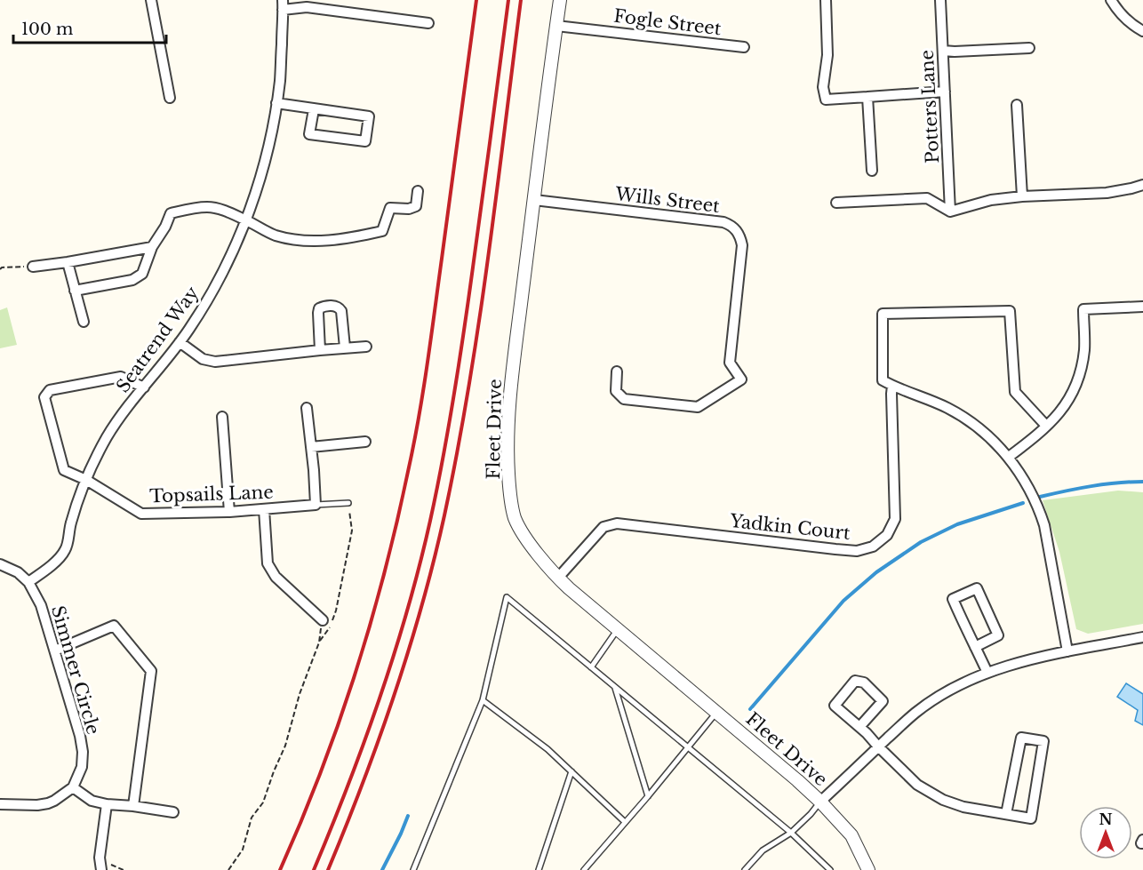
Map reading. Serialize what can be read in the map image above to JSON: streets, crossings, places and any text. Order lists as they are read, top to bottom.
{
  "streets": {
    "street": [
      "Fogle Street",
      "Potters Lane",
      "Wills Street",
      "Seatrend Way",
      "Fleet Drive",
      "Topsails Lane",
      "Yadkin Court",
      "Simmer Circle"
    ]
  },
  "crossings": [
    ["Fogle Street", "Fleet Drive"],
    ["Wills Street", "Fleet Drive"],
    ["Seatrend Way", "Topsails Lane"],
    ["Seatrend Way", "Simmer Circle"],
    ["Fleet Drive", "Yadkin Court"]
  ],
  "scale_bar": "100 m",
  "north": "top"
}
